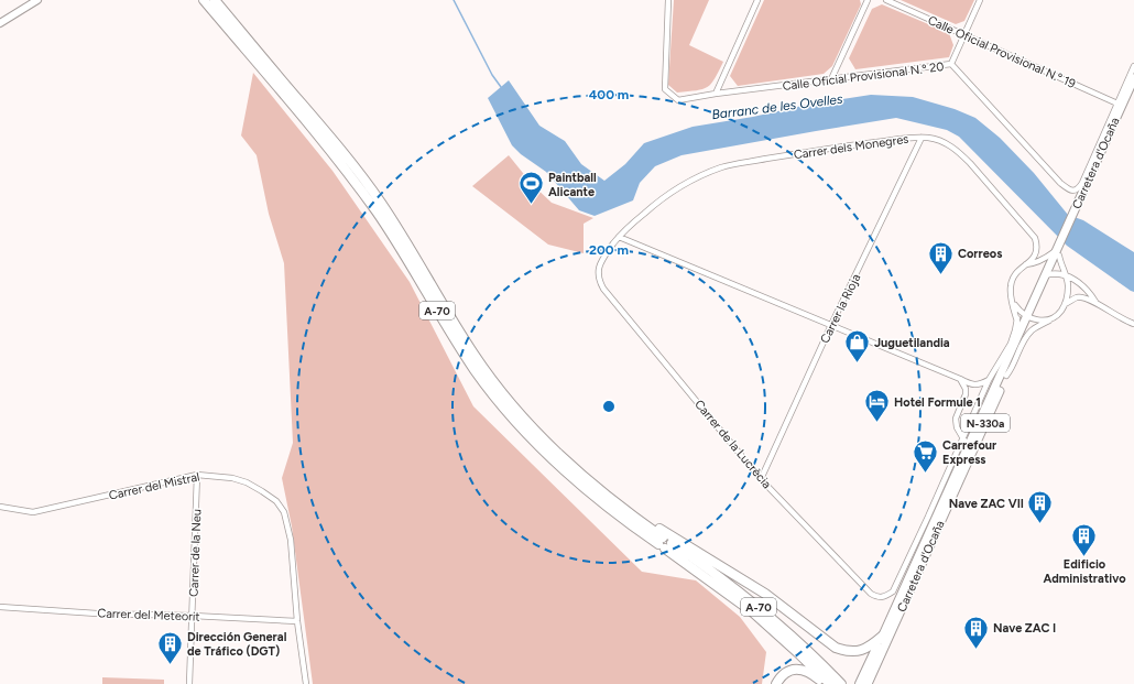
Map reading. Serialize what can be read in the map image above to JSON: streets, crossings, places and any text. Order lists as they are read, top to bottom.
{
  "streets": {
    "highway": ["A-70"],
    "main road": ["Carretera d'Ocaña", "N-330a"],
    "street": [
      "Calle Oficial Provisional N.º 19",
      "Calle Oficial Provisional N.º 20",
      "Carrer dels Monegres",
      "Carrer la Rioja",
      "Carrer de la Lucrècia",
      "Carrer del Mistral",
      "Carrer de la Neu",
      "Carrer del Meteorit"
    ]
  },
  "crossings": [
    ["Calle Oficial Provisional N.º 19", "Carretera d'Ocaña"],
    ["Calle Oficial Provisional N.º 20", "Carretera d'Ocaña"],
    ["Carrer dels Monegres", "Carrer la Rioja"],
    ["Carrer dels Monegres", "Carrer de la Lucrècia"],
    ["Carretera d'Ocaña", "Carrer de la Lucrècia"],
    ["Carrer la Rioja", "Carrer de la Lucrècia"],
    ["Carrer del Mistral", "Carrer de la Neu"],
    ["Carrer del Mistral", "Carrer del Meteorit"],
    ["Carrer de la Neu", "Carrer del Meteorit"]
  ],
  "water": ["Barranc de les Ovelles"],
  "places": {
    "sports": ["Paintball Alicante"],
    "building": [
      "Correos",
      "Nave ZAC VII",
      "Edificio Administrativo",
      "Nave ZAC I",
      "Dirección General de Tráfico (DGT)"
    ],
    "shop": ["Juguetilandia"],
    "hotel": ["Hotel Formule 1"],
    "supermarket": ["Carrefour Express"]
  },
  "rings": ["400 m", "200 m"]
}
